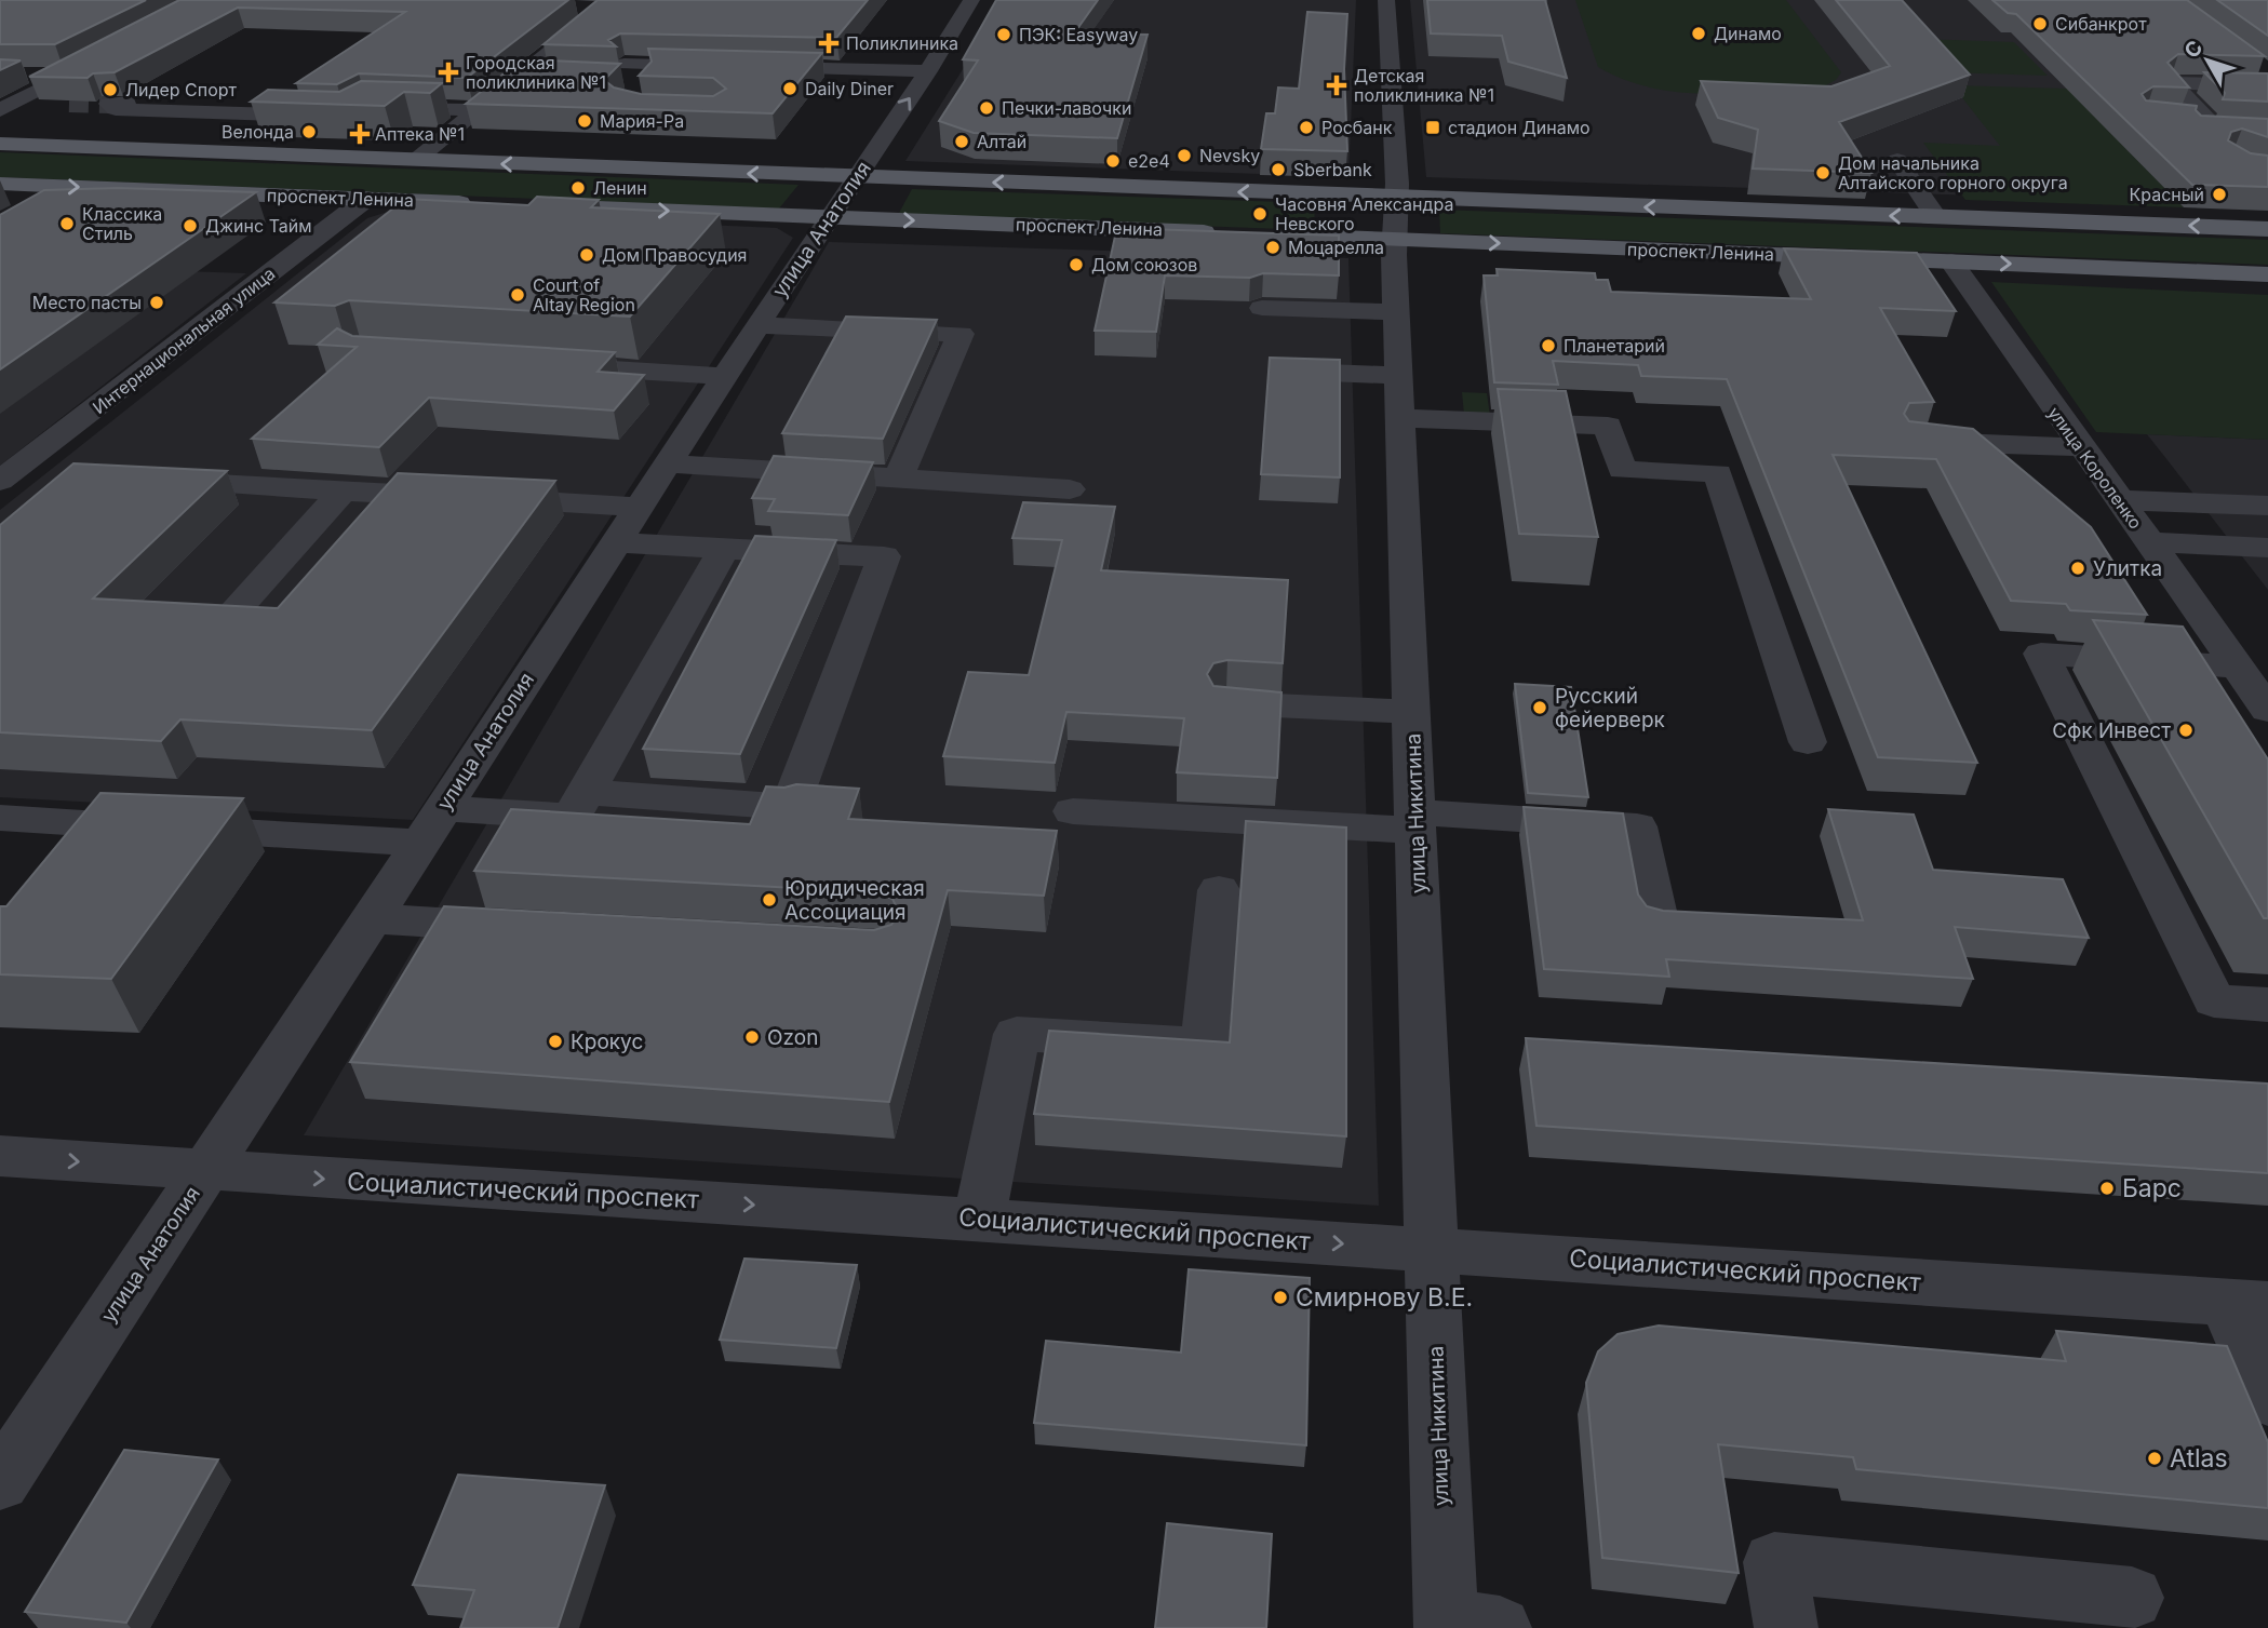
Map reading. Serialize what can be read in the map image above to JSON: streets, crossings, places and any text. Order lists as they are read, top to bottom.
{
  "streets": {
    "main road": ["проспект Ленина"],
    "street": [
      "улица Анатолия",
      "Интернациональная улица",
      "улица Короленко",
      "улица Никитина",
      "Социалистический проспект"
    ]
  },
  "crossings": [
    ["проспект Ленина", "улица Анатолия"],
    ["проспект Ленина", "Интернациональная улица"],
    ["проспект Ленина", "улица Короленко"],
    ["проспект Ленина", "улица Никитина"],
    ["улица Анатолия", "Социалистический проспект"],
    ["улица Никитина", "Социалистический проспект"]
  ],
  "places": {
    "other": [
      "Сибанкрот",
      "Динамо",
      "ПЭК: Easyway",
      "Daily Diner",
      "Лидер Спорт",
      "Печки-лавочки",
      "Мария-Ра",
      "Росбанк",
      "Велонда",
      "Алтай",
      "Nevsky",
      "e2e4",
      "Sberbank",
      "Дом начальника Алтайского горного округа",
      "Ленин",
      "Красный",
      "Часовня Александра Невского",
      "Классика Стиль",
      "Джинс Тайм",
      "Моцарелла",
      "Дом Правосудия",
      "Дом союзов",
      "Court of Altay Region",
      "Место пасты",
      "Планетарий",
      "Улитка",
      "Русский фейерверк",
      "Сфк Инвест",
      "Юридическая Ассоциация",
      "Ozon",
      "Крокус",
      "Барс",
      "Смирнову В.Е.",
      "Atlas"
    ],
    "health": [
      "Поликлиника",
      "Городская поликлиника №1",
      "Детская поликлиника №1",
      "Аптека №1"
    ],
    "transit": ["стадион Динамо"]
  },
  "north": "top left"
}
